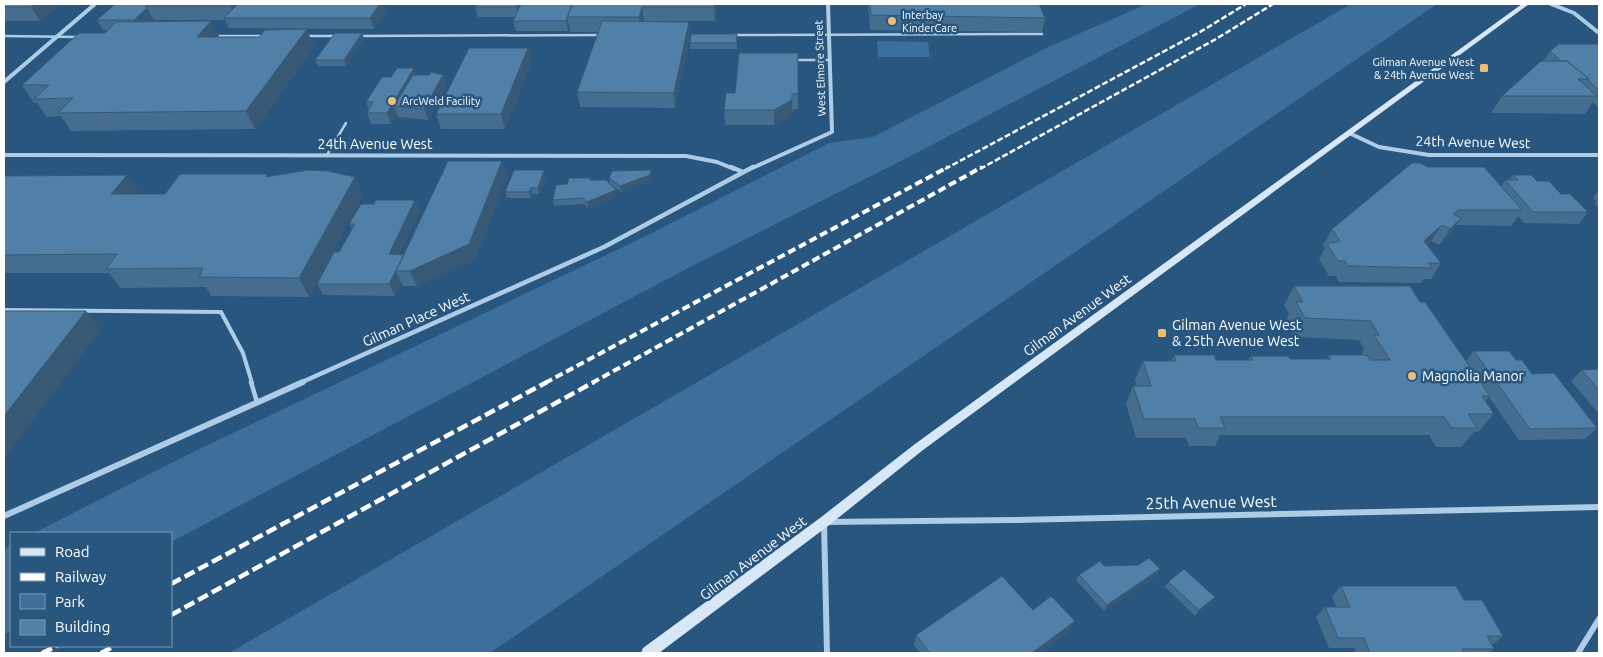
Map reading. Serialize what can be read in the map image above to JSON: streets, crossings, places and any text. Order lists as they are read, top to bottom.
{
  "streets": {
    "main road": ["Gilman Avenue West"],
    "street": [
      "West Elmore Street",
      "24th Avenue West",
      "Gilman Place West",
      "25th Avenue West"
    ]
  },
  "crossings": [
    ["West Elmore Street", "Gilman Place West"],
    ["24th Avenue West", "Gilman Avenue West"],
    ["24th Avenue West", "Gilman Place West"],
    ["Gilman Avenue West", "25th Avenue West"]
  ],
  "places": {
    "other": ["Interbay KinderCare", "ArcWeld Facility", "Magnolia Manor"],
    "transit": ["Gilman Avenue West & 24th Avenue West", "Gilman Avenue West & 25th Avenue West"]
  },
  "legend": [
    "Road",
    "Railway",
    "Park",
    "Building"
  ]
}
